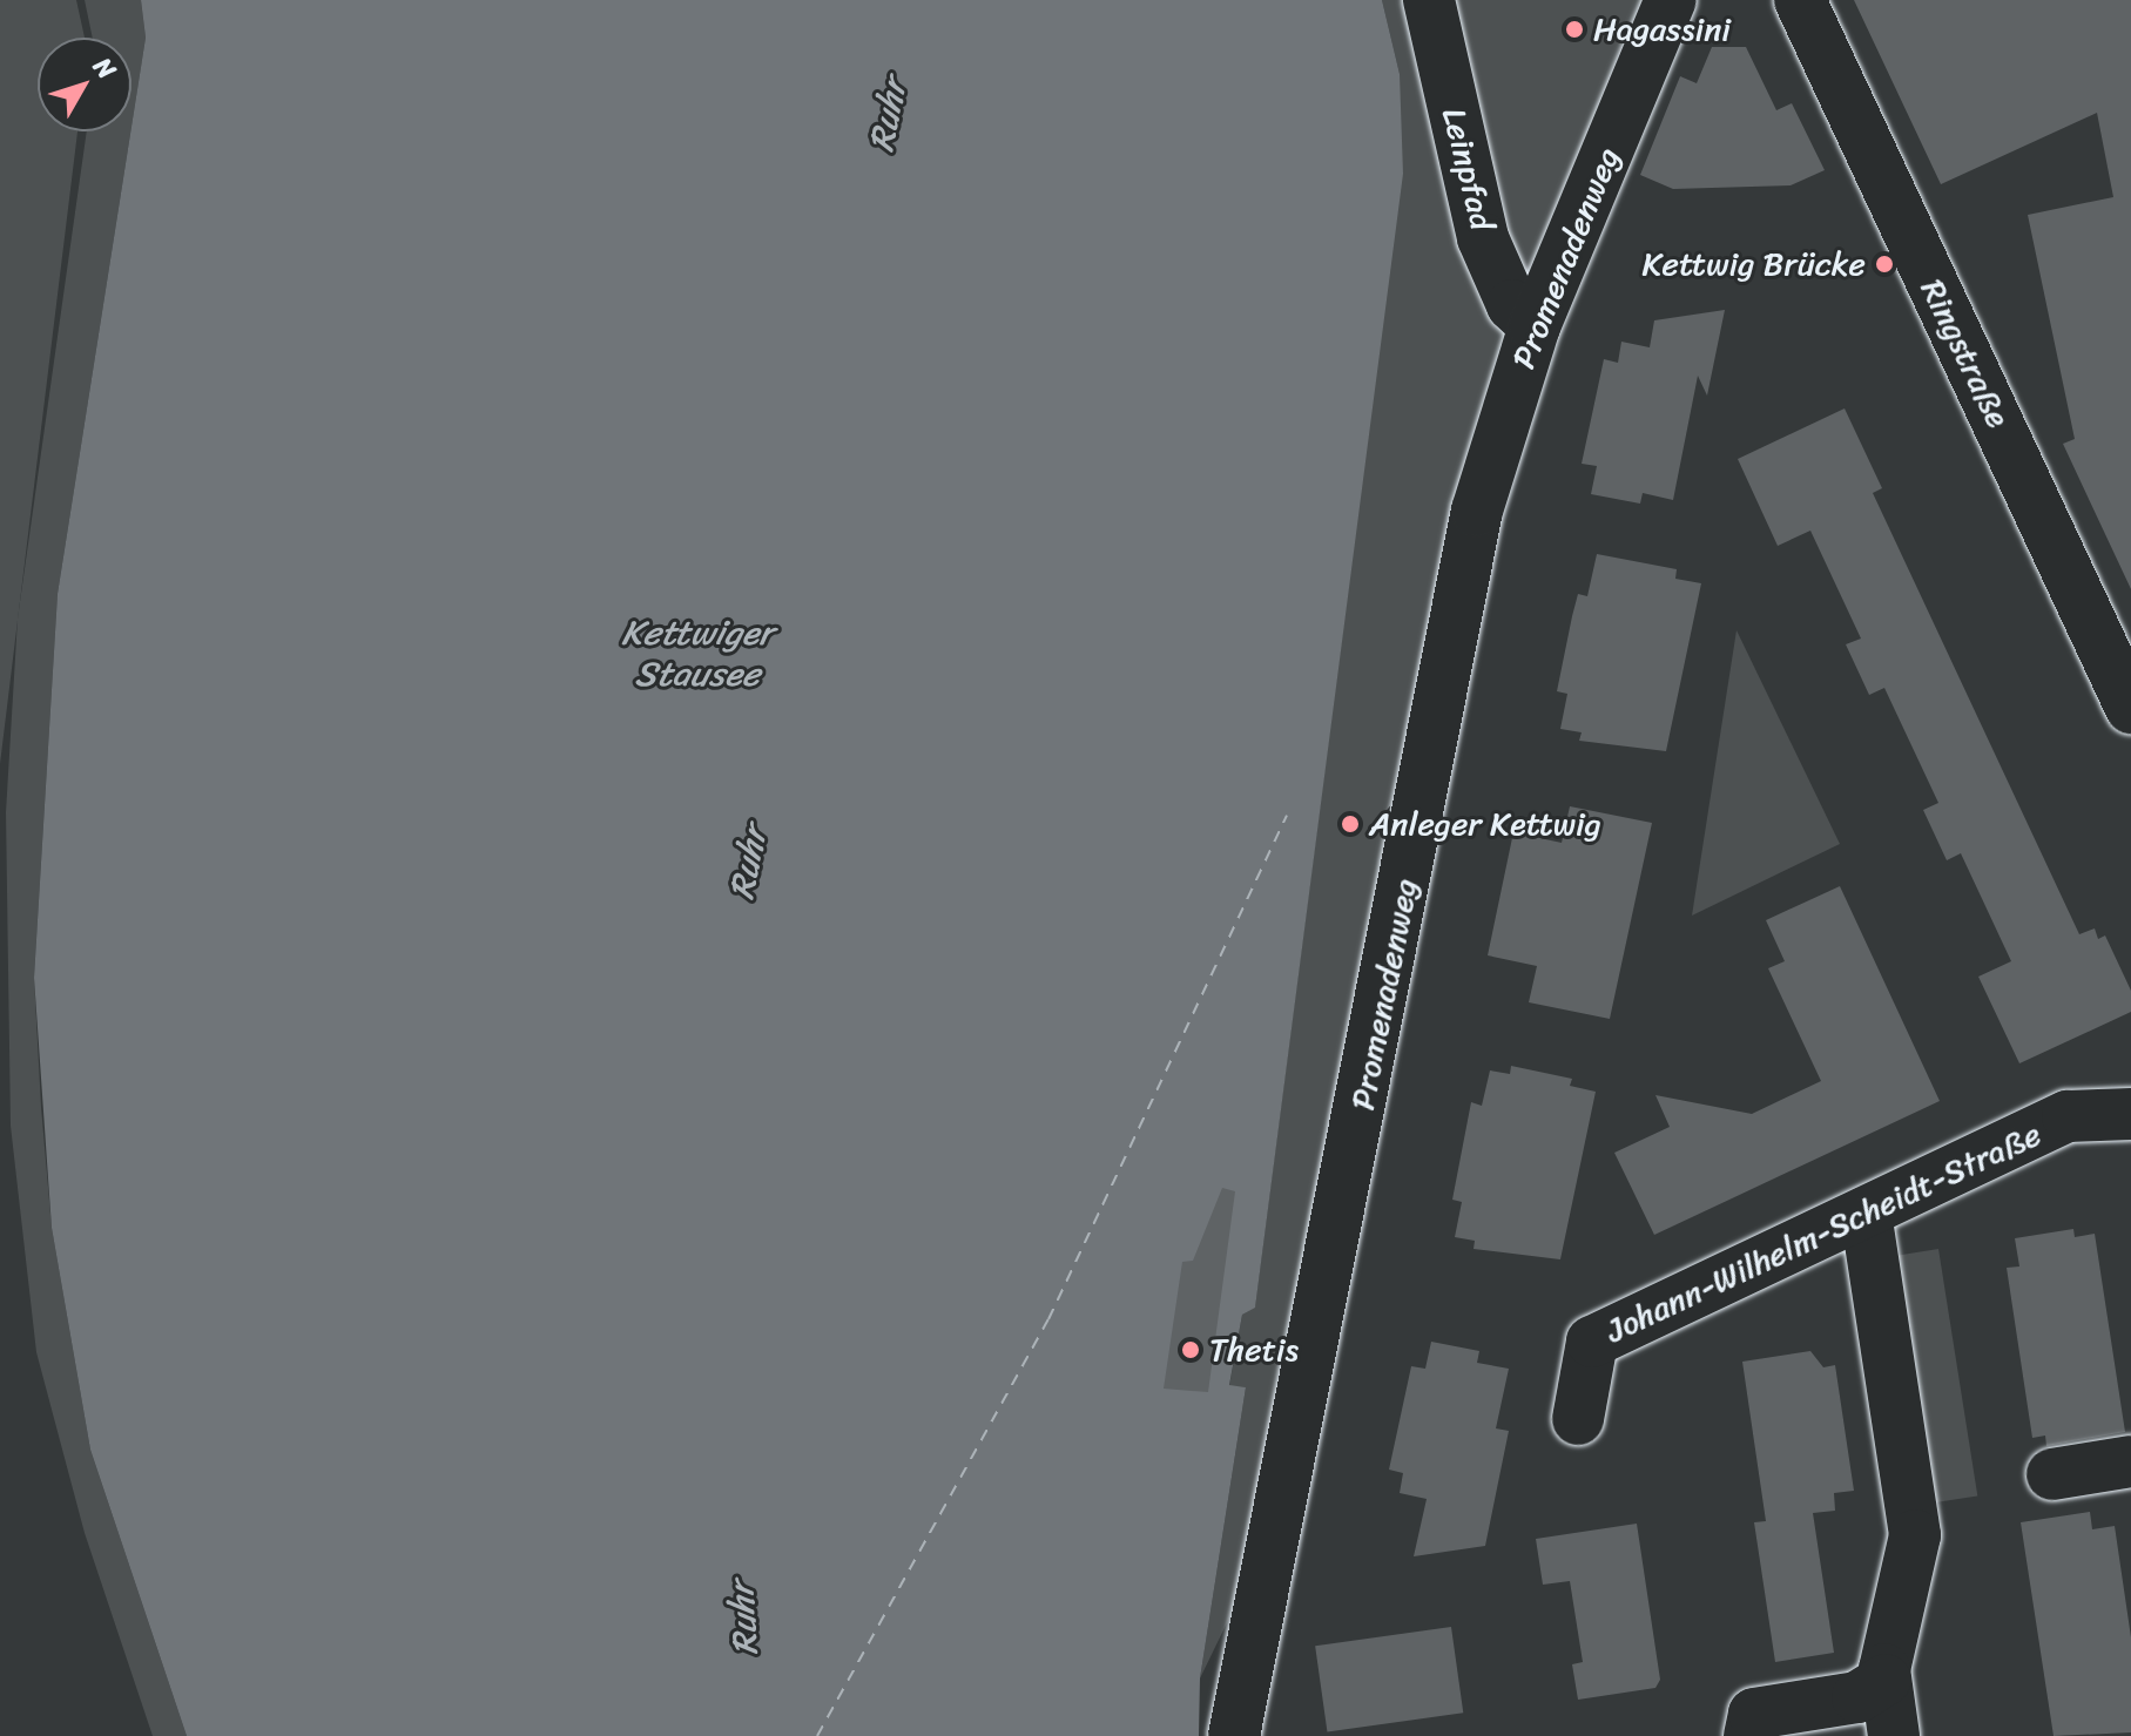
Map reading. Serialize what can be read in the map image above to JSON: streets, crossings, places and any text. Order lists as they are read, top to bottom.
{
  "streets": {
    "street": [
      "Leinpfad",
      "Promenadenweg",
      "Ringstraße",
      "Johann-Wilhelm-Scheidt-Straße"
    ]
  },
  "crossings": [
    ["Leinpfad", "Promenadenweg"]
  ],
  "water": ["Ruhr", "Kettwiger Stausee"],
  "places": [
    "Hagassini",
    "Kettwig Brücke",
    "Anleger Kettwig",
    "Thetis"
  ],
  "north": "top right"
}
